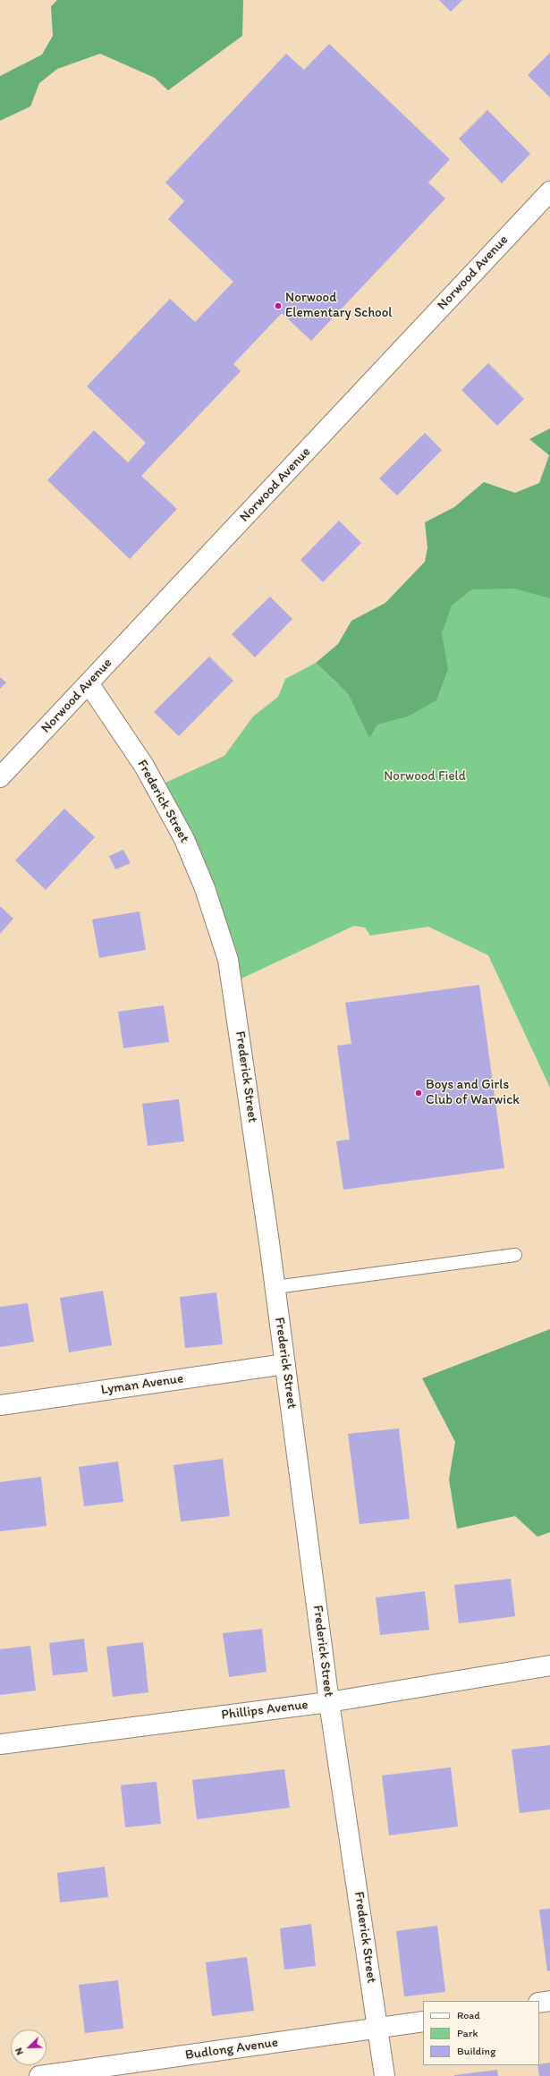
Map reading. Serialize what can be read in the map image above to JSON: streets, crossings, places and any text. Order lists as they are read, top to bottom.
{
  "streets": {
    "street": [
      "Norwood Avenue",
      "Frederick Street",
      "Lyman Avenue",
      "Phillips Avenue",
      "Budlong Avenue"
    ]
  },
  "crossings": [
    ["Norwood Avenue", "Frederick Street"],
    ["Frederick Street", "Lyman Avenue"],
    ["Frederick Street", "Phillips Avenue"],
    ["Frederick Street", "Budlong Avenue"]
  ],
  "parks": ["Norwood Field"],
  "places": ["Norwood Elementary School", "Boys and Girls Club of Warwick"],
  "legend": ["Road", "Park", "Building"],
  "north": "bottom left"
}
